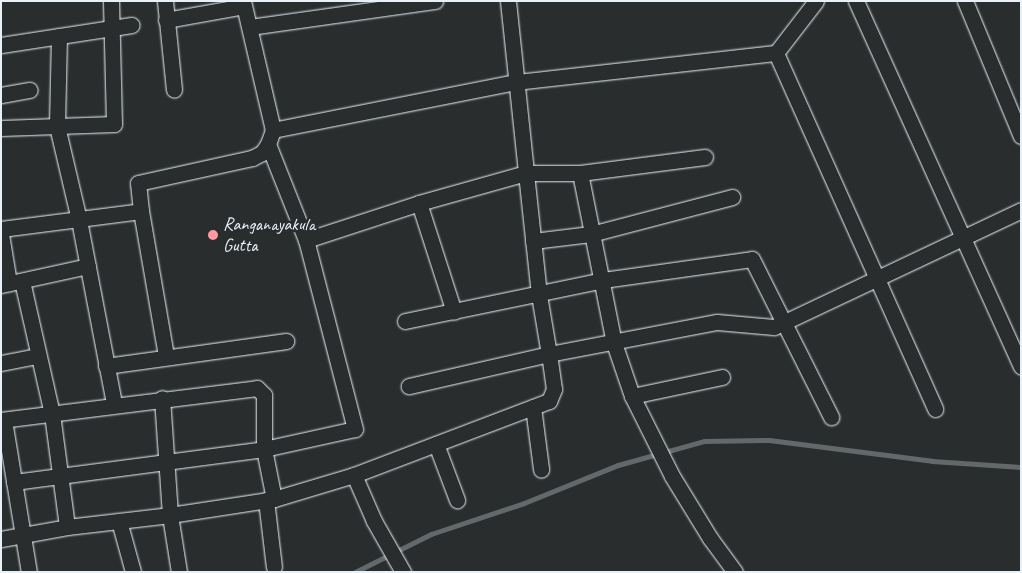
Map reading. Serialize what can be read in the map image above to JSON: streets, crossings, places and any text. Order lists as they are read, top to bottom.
{
  "places": ["Ranganayakula Gutta"]
}
